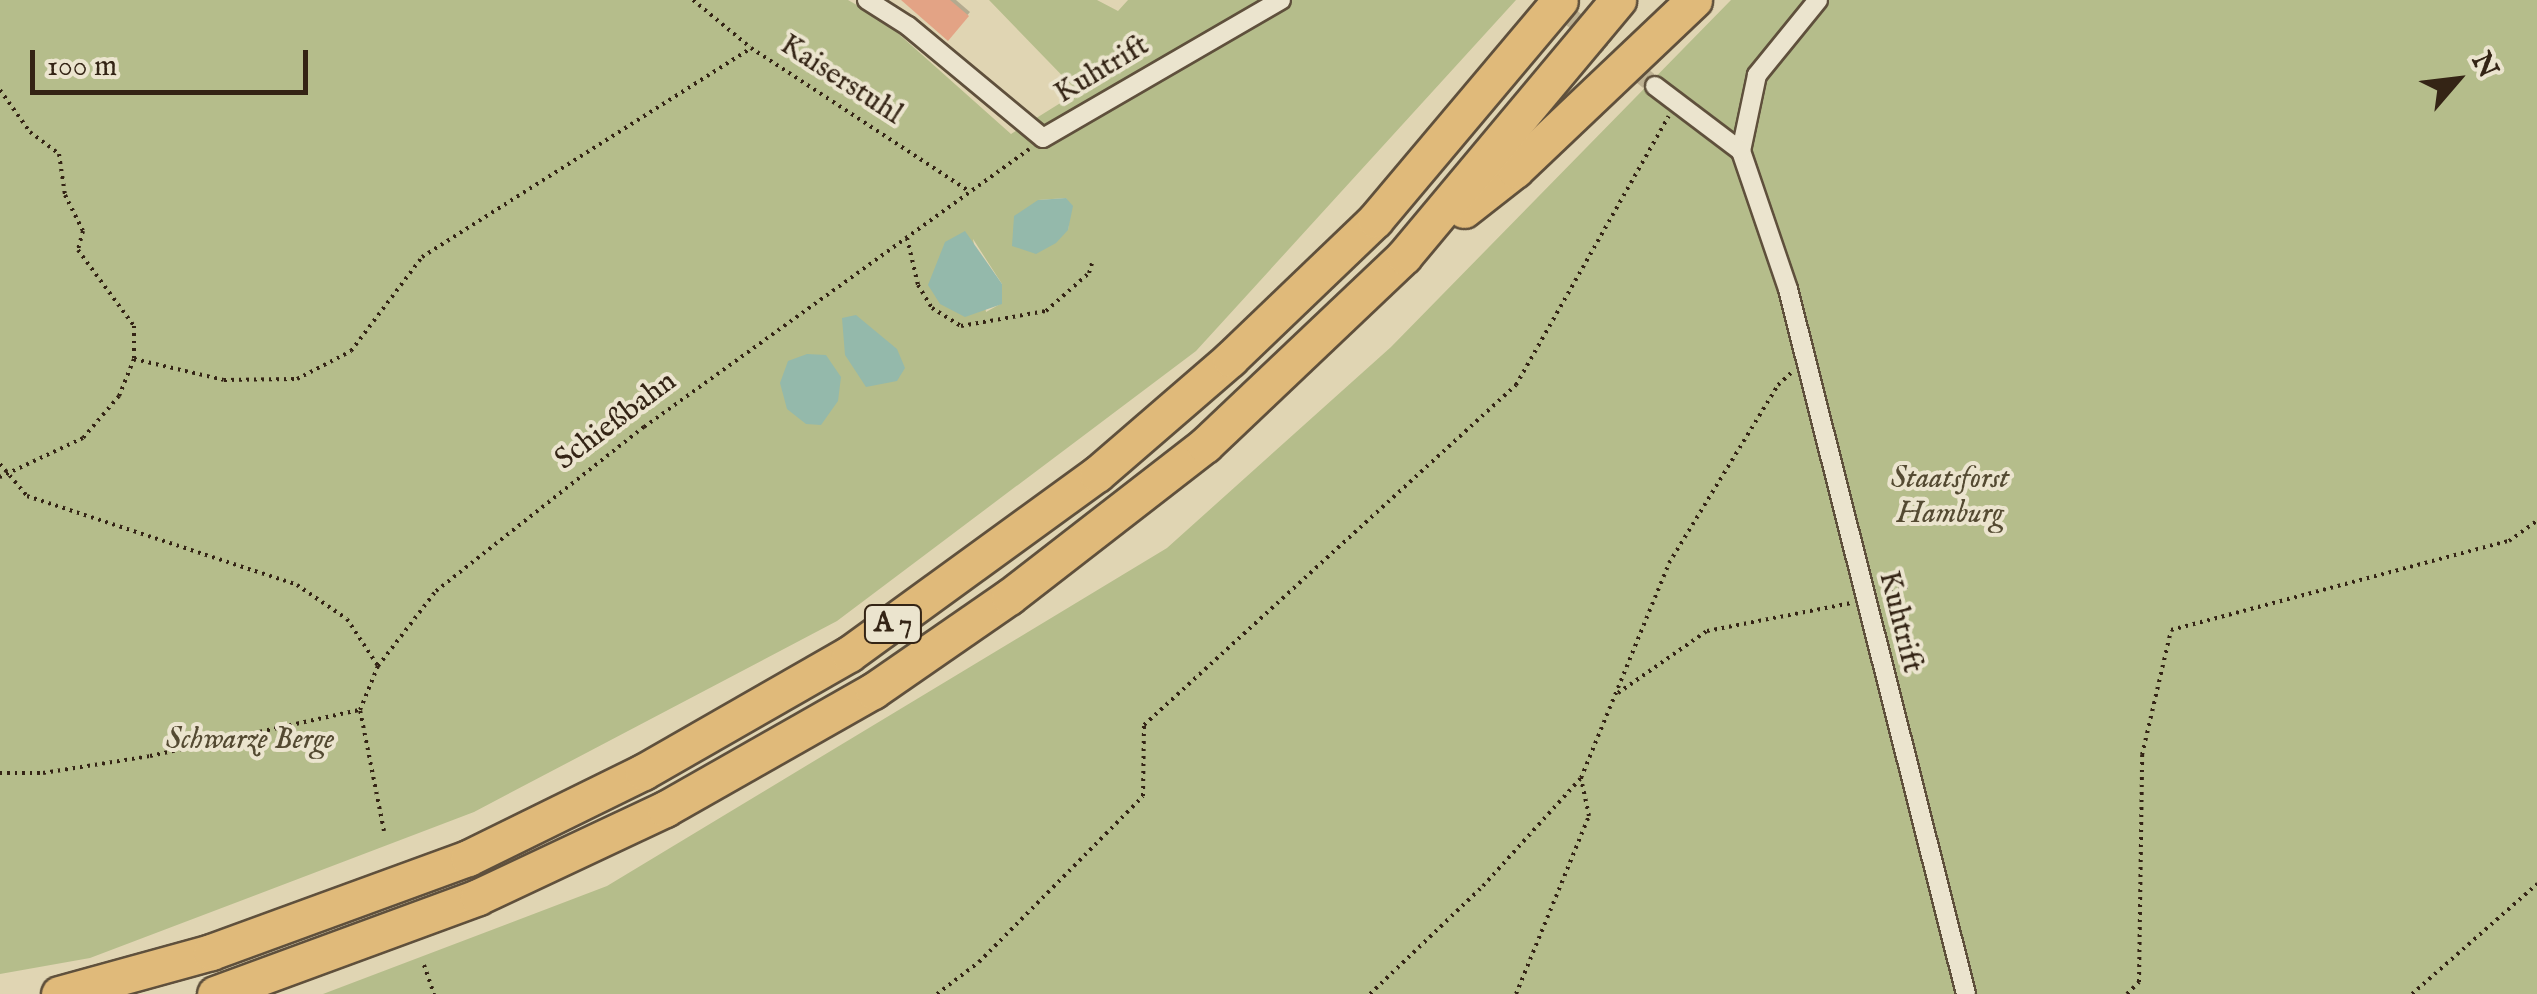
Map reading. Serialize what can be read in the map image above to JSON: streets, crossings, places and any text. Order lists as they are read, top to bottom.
{
  "streets": {
    "highway": ["A 7"],
    "street": ["Kuhtrift"],
    "path": ["Kaiserstuhl", "Schießbahn"]
  },
  "crossings": [
    ["Kuhtrift", "Schießbahn"],
    ["Kaiserstuhl", "Schießbahn"]
  ],
  "parks": ["Staatsforst Hamburg", "Schwarze Berge"],
  "scale_bar": "100 m",
  "north": "top right"
}
